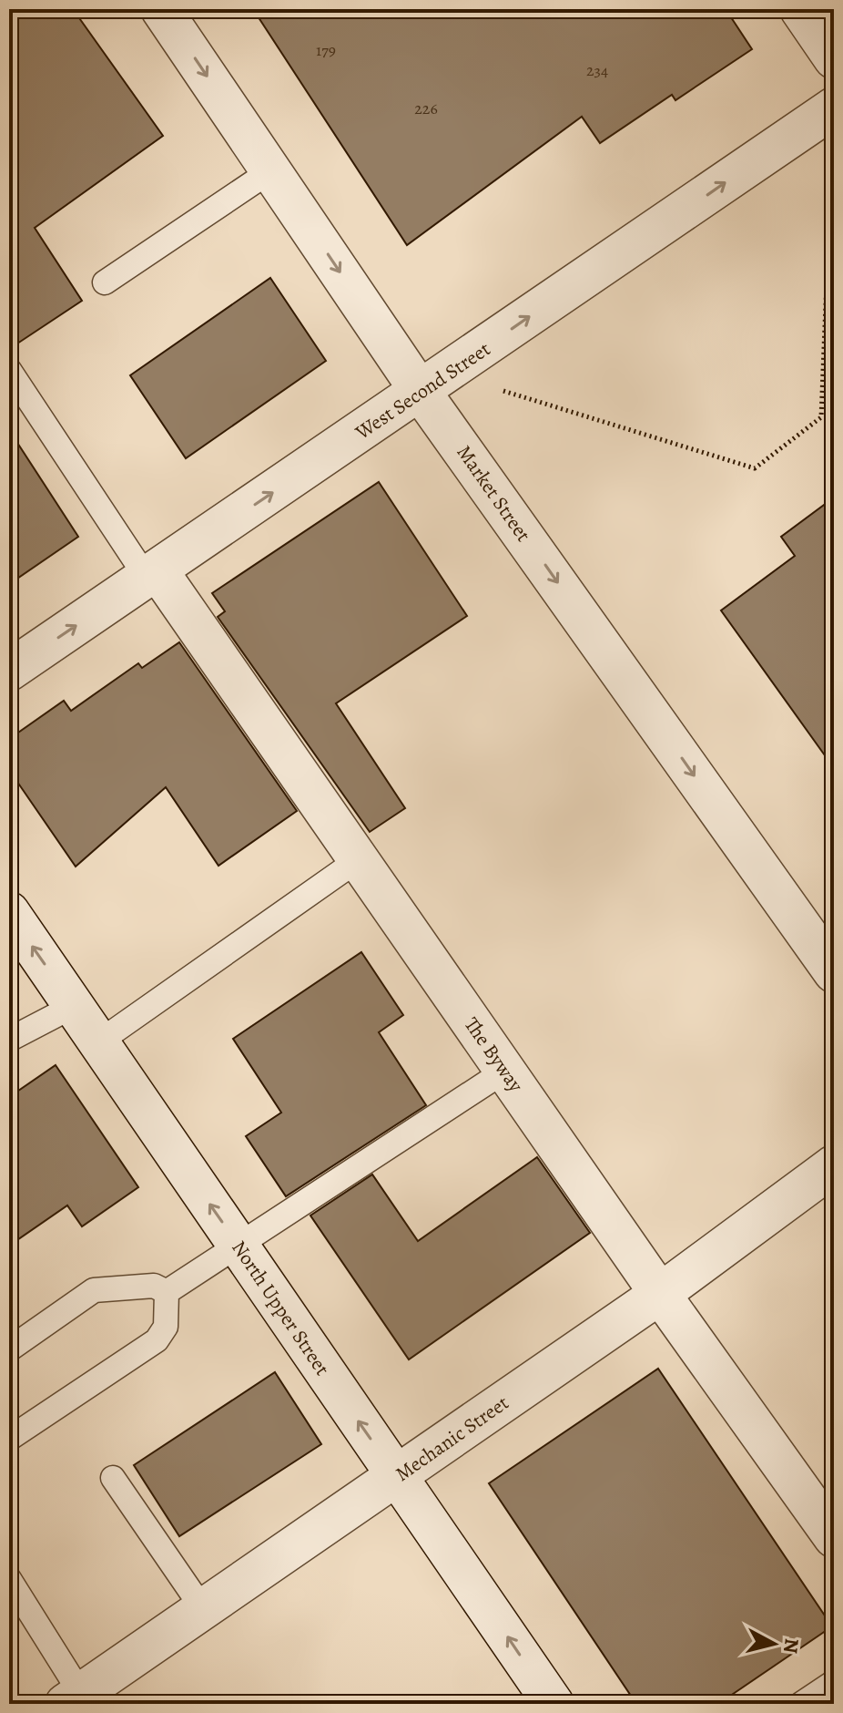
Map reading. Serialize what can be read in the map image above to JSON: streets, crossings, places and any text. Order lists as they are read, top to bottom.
{
  "streets": {
    "street": [
      "West Second Street",
      "Market Street",
      "The Byway",
      "North Upper Street",
      "Mechanic Street"
    ]
  },
  "crossings": [
    ["West Second Street", "Market Street"],
    ["West Second Street", "The Byway"],
    ["The Byway", "Mechanic Street"],
    ["North Upper Street", "Mechanic Street"]
  ],
  "one_way": ["West Second Street", "Market Street", "North Upper Street"],
  "house_numbers": ["179", "234", "226"],
  "north": "right"
}
